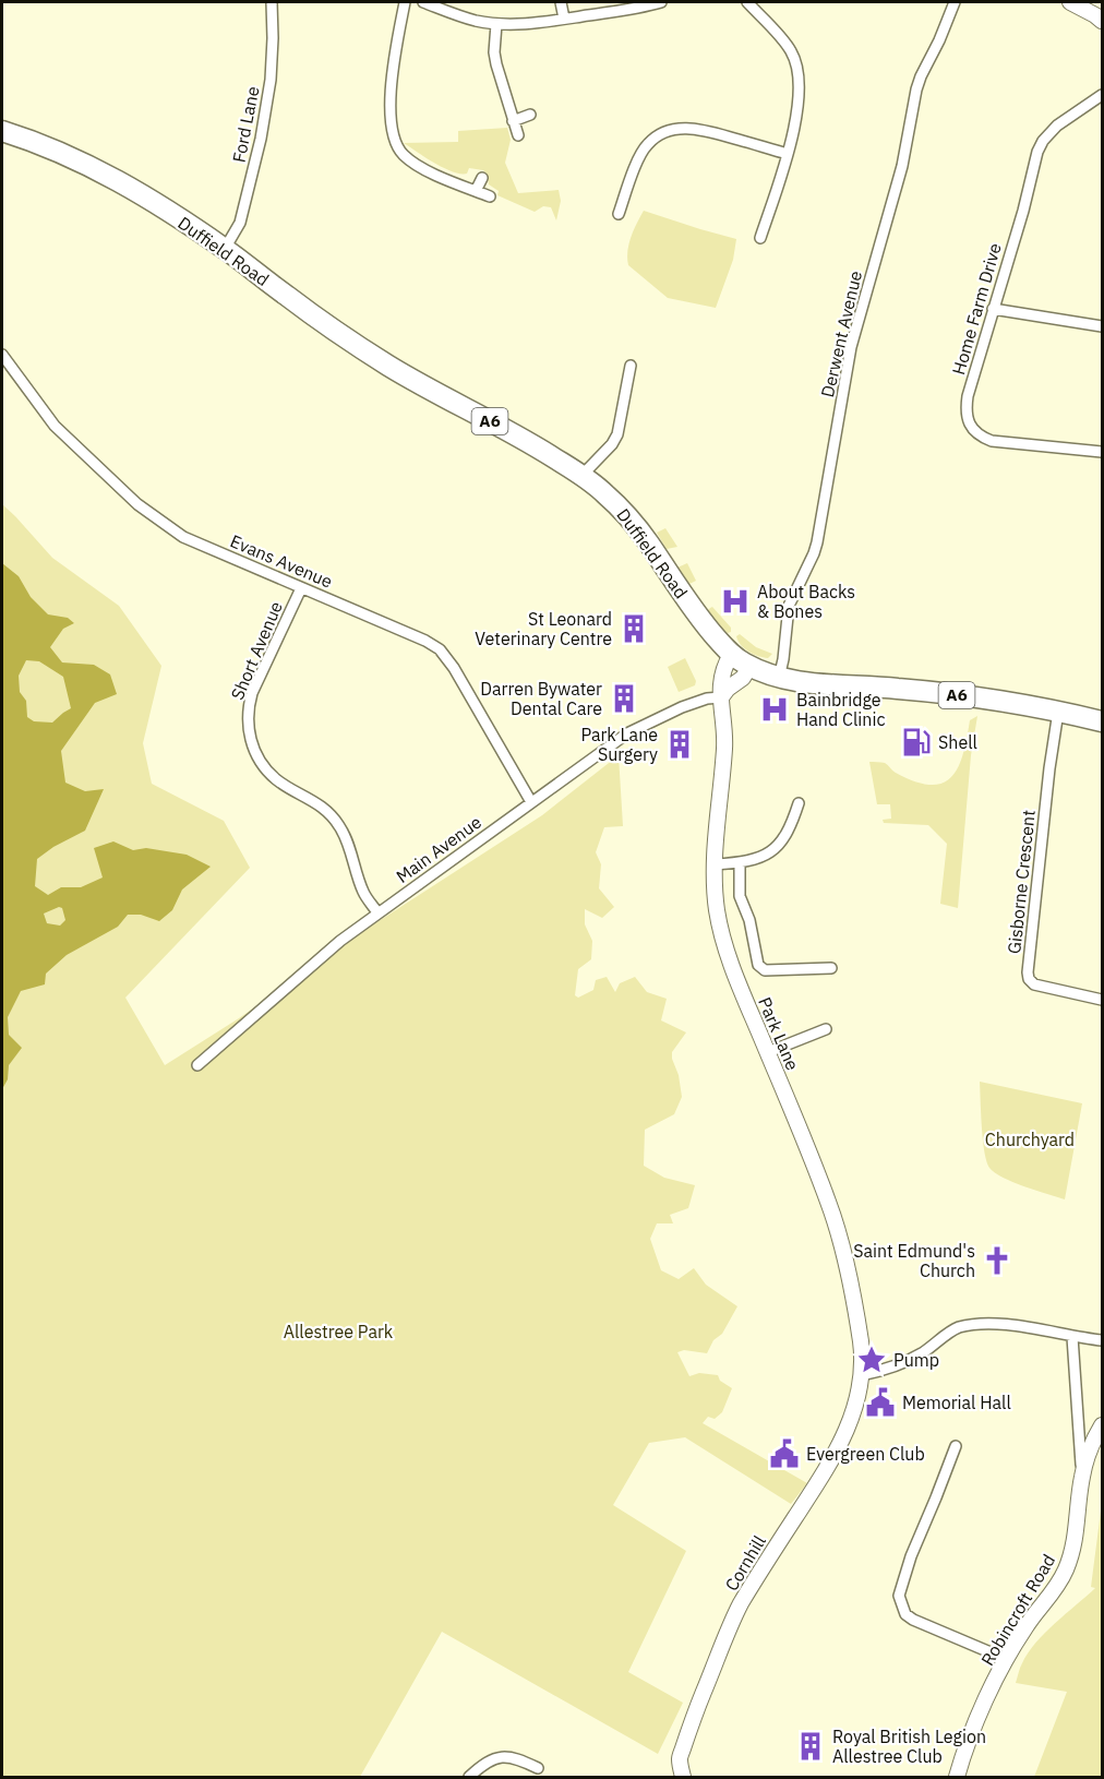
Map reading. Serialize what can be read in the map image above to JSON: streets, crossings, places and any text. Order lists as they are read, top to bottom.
{
  "streets": {
    "highway": ["Duffield Road", "A6"],
    "street": [
      "Ford Lane",
      "Home Farm Drive",
      "Derwent Avenue",
      "Evans Avenue",
      "Short Avenue",
      "Main Avenue",
      "Gisborne Crescent",
      "Park Lane",
      "Cornhill",
      "Robincroft Road"
    ]
  },
  "crossings": [
    ["Ford Lane", "Duffield Road"],
    ["Duffield Road", "Derwent Avenue"],
    ["Duffield Road", "Gisborne Crescent"],
    ["Duffield Road", "Park Lane"],
    ["Evans Avenue", "Short Avenue"],
    ["Evans Avenue", "Main Avenue"],
    ["Short Avenue", "Main Avenue"],
    ["Main Avenue", "Park Lane"],
    ["Park Lane", "Cornhill"]
  ],
  "parks": ["Churchyard", "Allestree Park"],
  "places": {
    "hospital": ["About Backs & Bones", "Bainbridge Hand Clinic"],
    "building": [
      "St Leonard Veterinary Centre",
      "Darren Bywater Dental Care",
      "Park Lane Surgery",
      "Royal British Legion Allestree Club"
    ],
    "fuel station": ["Shell"],
    "church": ["Saint Edmund's Church"],
    "place": ["Pump"],
    "public building": ["Memorial Hall", "Evergreen Club"]
  }
}
